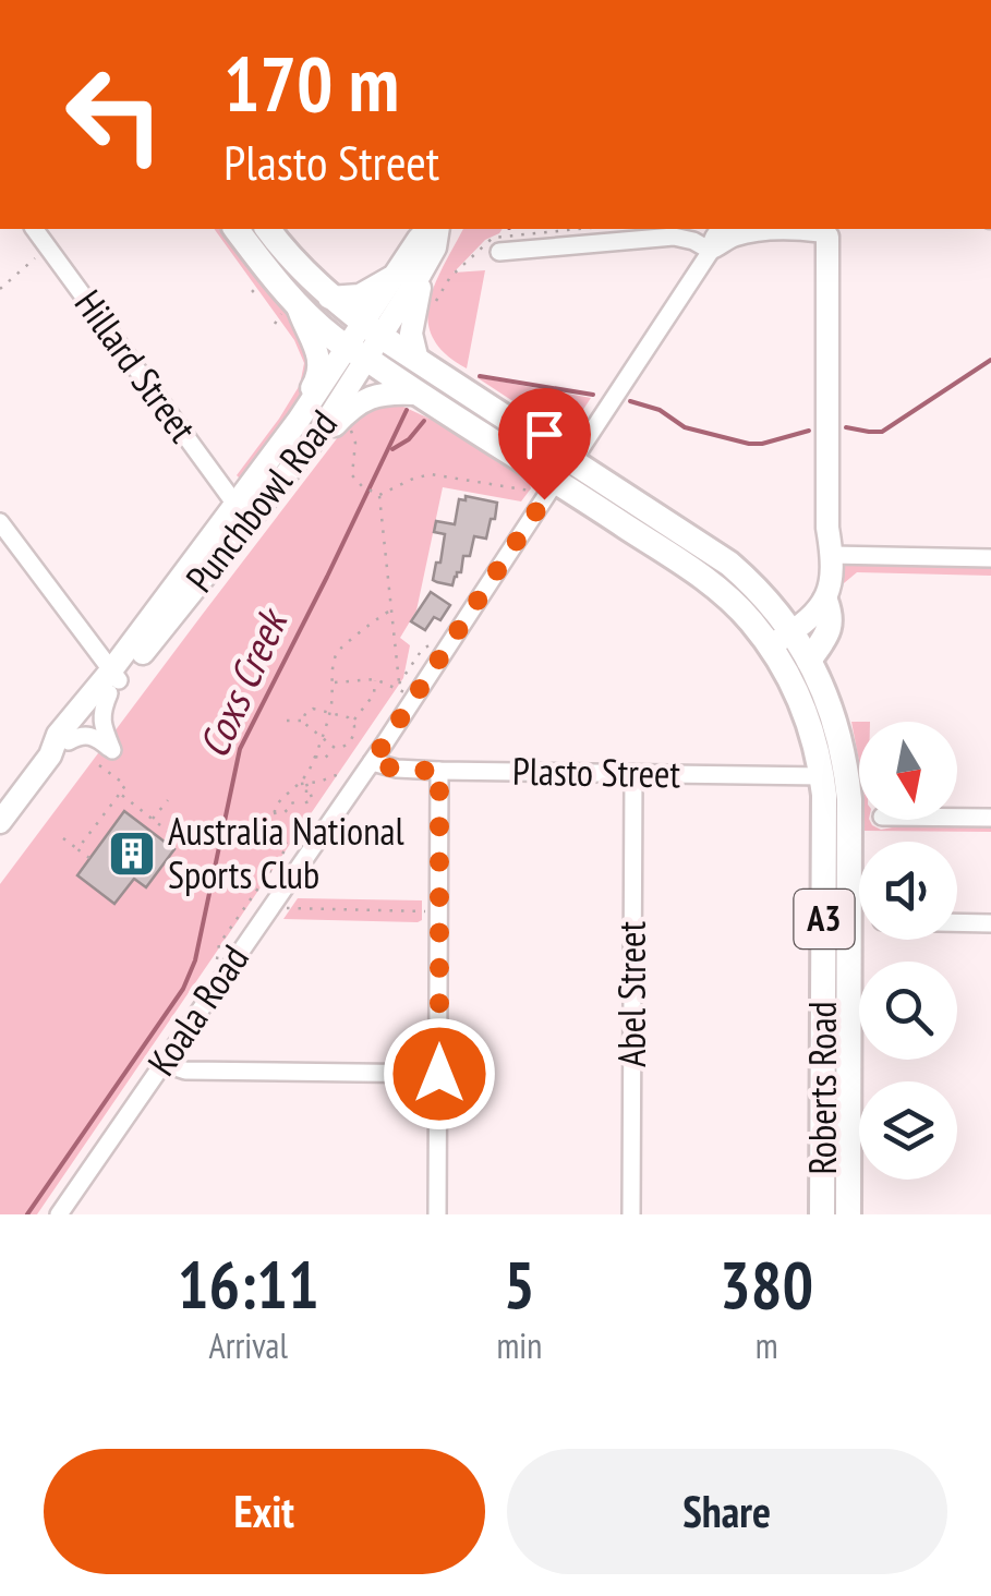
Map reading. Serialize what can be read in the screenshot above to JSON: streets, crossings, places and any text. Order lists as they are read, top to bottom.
{
  "streets": {
    "highway": ["A3", "Roberts Road"],
    "main road": ["Punchbowl Road"],
    "street": [
      "Hillard Street",
      "Plasto Street",
      "Abel Street",
      "Koala Road"
    ]
  },
  "crossings": [
    ["Hillard Street", "Punchbowl Road"],
    ["Punchbowl Road", "A3"],
    ["Plasto Street", "Abel Street"],
    ["Plasto Street", "Koala Road"],
    ["Plasto Street", "Roberts Road"],
    ["A3", "Koala Road"],
    ["A3", "Roberts Road"]
  ],
  "water": ["Coxs Creek"],
  "places": {
    "building": ["Australia National Sports Club"]
  },
  "north": "bottom",
  "page": {
    "turn": ["170 m", "Plasto Street"],
    "eta": [
      "16:11",
      "Arrival",
      "5",
      "min",
      "380",
      "m"
    ],
    "buttons": ["Exit", "Share"]
  }
}
